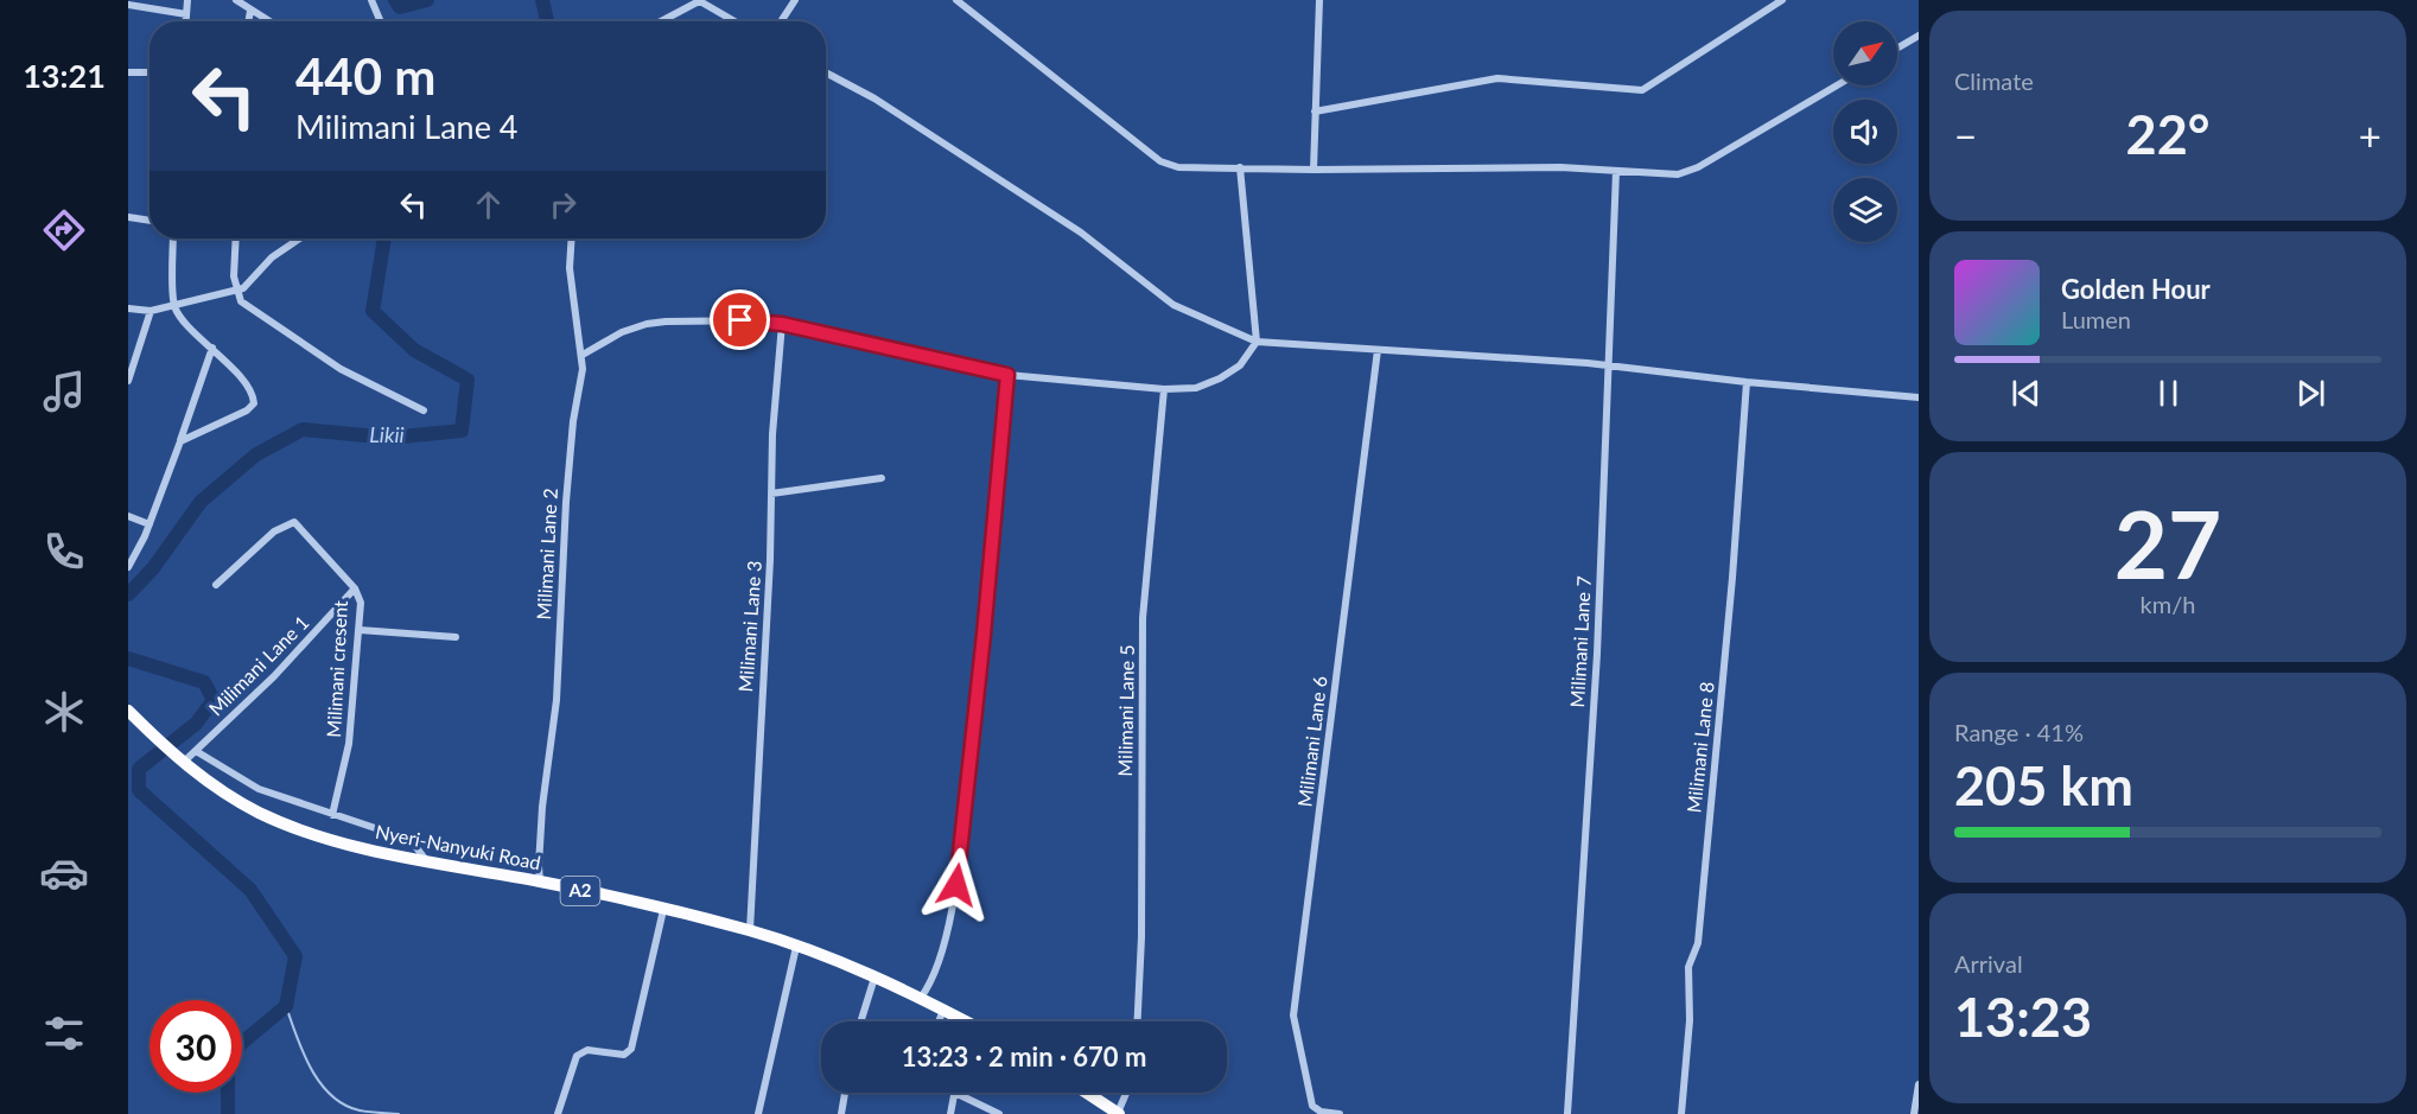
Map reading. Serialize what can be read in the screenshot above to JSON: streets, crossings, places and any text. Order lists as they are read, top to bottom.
{
  "streets": {
    "highway": ["Nyeri-Nanyuki Road", "A2"],
    "street": [
      "Milimani Lane 2",
      "Milimani Lane 3",
      "Milimani Lane 7",
      "Milimani Lane 1",
      "Milimani cresent",
      "Milimani Lane 5",
      "Milimani Lane 6",
      "Milimani Lane 8"
    ]
  },
  "crossings": [
    ["Milimani Lane 2", "Nyeri-Nanyuki Road"],
    ["Milimani Lane 3", "Nyeri-Nanyuki Road"],
    ["Milimani Lane 1", "Milimani cresent"],
    ["Milimani Lane 1", "Nyeri-Nanyuki Road"]
  ],
  "water": ["Likii"],
  "north": "top right",
  "page": {
    "tabs": "13:21",
    "tile": [
      "Climate",
      ["27", "km/h"],
      ["Range · 41%", "205 km"],
      ["Arrival", "13:23"]
    ],
    "turn": ["440 m", "Milimani Lane 4"],
    "heat": ["−", "22°", "+"],
    "song": ["Golden Hour", "Lumen"],
    "limit": "30",
    "trip": "13:23 · 2 min · 670 m"
  }
}
